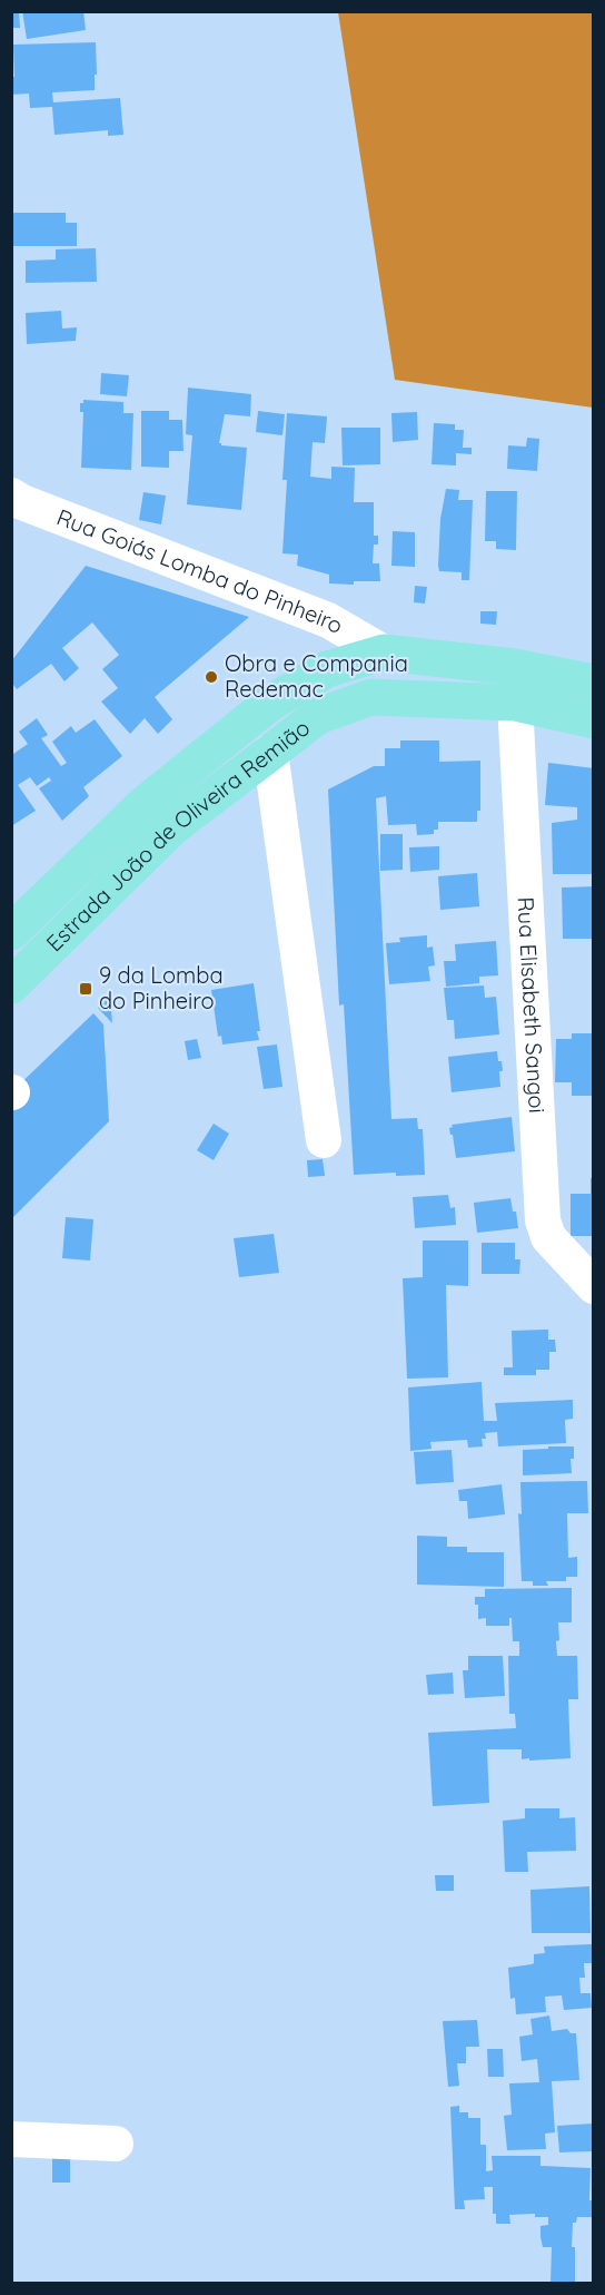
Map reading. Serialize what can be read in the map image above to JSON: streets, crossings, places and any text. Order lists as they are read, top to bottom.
{
  "streets": {
    "main road": ["Estrada João de Oliveira Remião"],
    "street": ["Rua Goiás Lomba do Pinheiro", "Rua Elisabeth Sangoi"]
  },
  "crossings": [
    ["Rua Goiás Lomba do Pinheiro", "Estrada João de Oliveira Remião"],
    ["Estrada João de Oliveira Remião", "Rua Elisabeth Sangoi"]
  ],
  "places": {
    "other": ["Obra e Compania Redemac"],
    "transit": ["9 da Lomba do Pinheiro"]
  }
}
